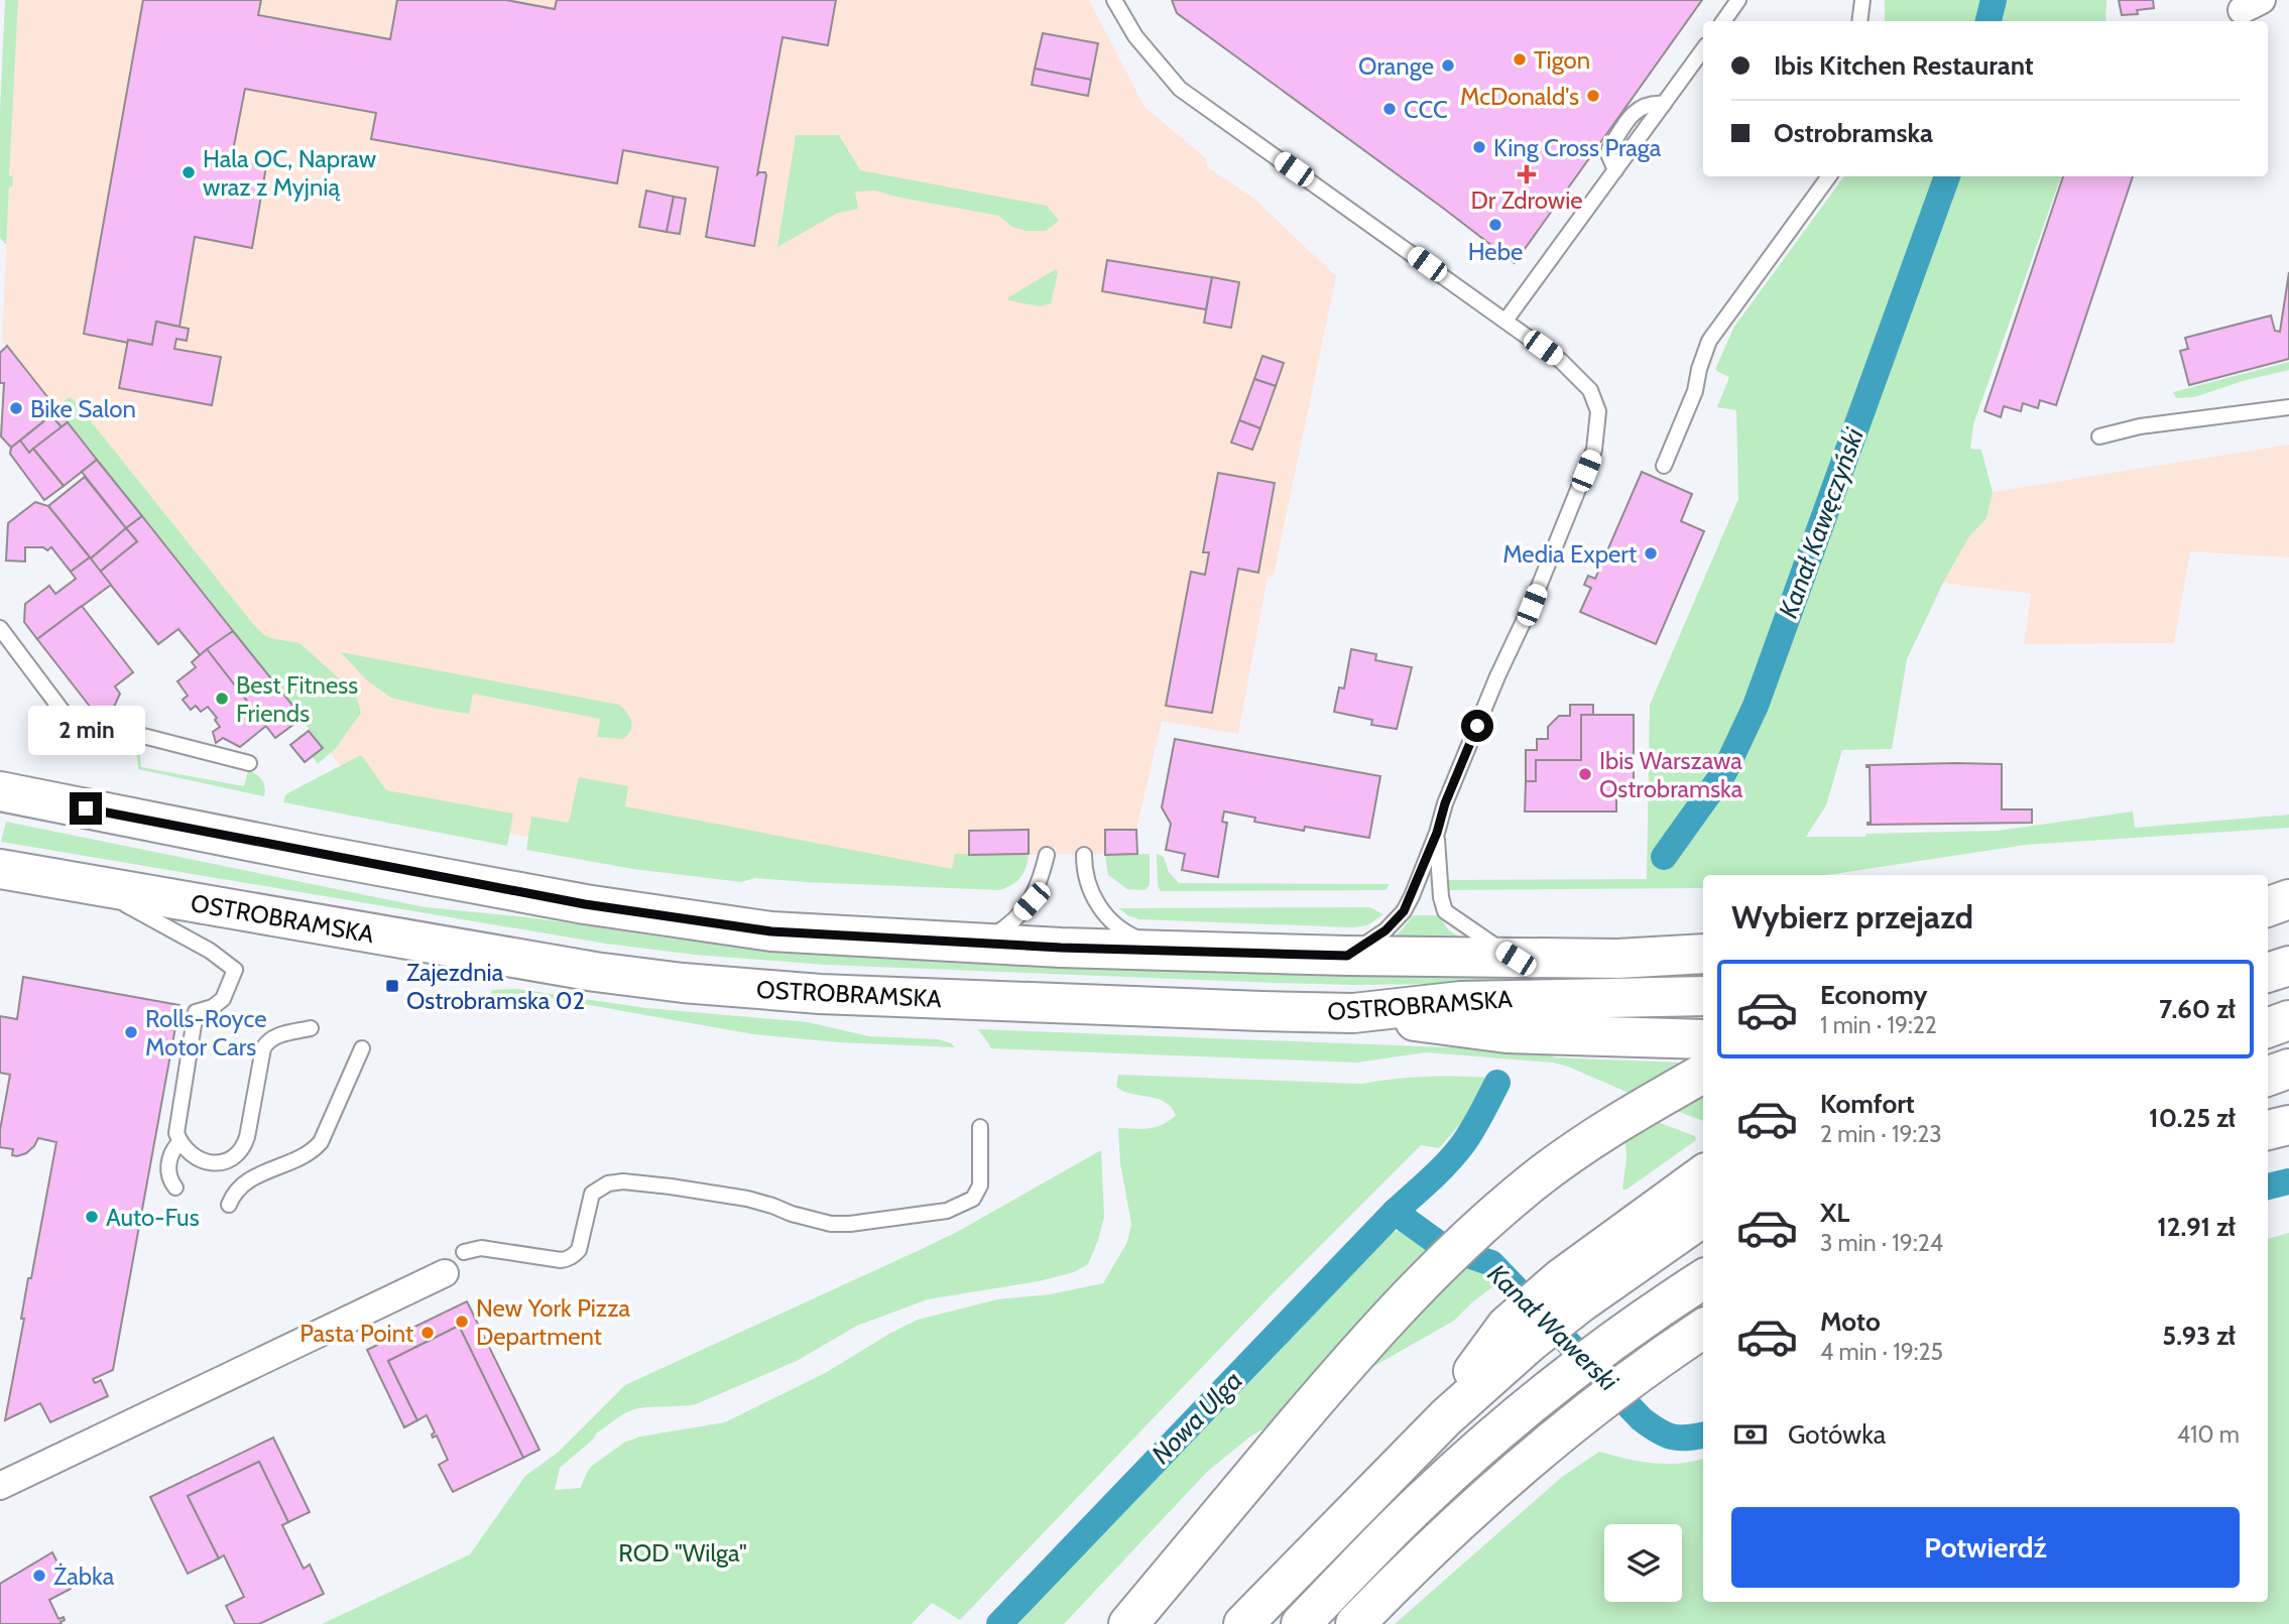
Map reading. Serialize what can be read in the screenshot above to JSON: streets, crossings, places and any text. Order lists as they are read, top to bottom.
{
  "streets": {
    "main road": ["OSTROBRAMSKA"]
  },
  "water": ["Kanał Kawęczyński", "Kanał Wawerski", "Nowa Ulga"],
  "parks": ["ROD \"Wilga\""],
  "places": {
    "other": [
      "Tigon",
      "Orange",
      "McDonald's",
      "CCC",
      "King Cross Praga",
      "Hala OC, Napraw wraz z Myjnią",
      "Hebe",
      "Bike Salon",
      "Media Expert",
      "Best Fitness Friends",
      "Ibis Warszawa Ostrobramska",
      "Rolls-Royce Motor Cars",
      "Auto-Fus",
      "New York Pizza Department",
      "Pasta Point",
      "Żabka"
    ],
    "health": ["Dr Zdrowie"],
    "transit": ["Zajezdnia Ostrobramska 02"]
  },
  "page": {
    "banner": ["Ibis Kitchen Restaurant", "Ostrobramska"],
    "bubble": "2 min",
    "heading": "Wybierz przejazd",
    "list": [
      {
        "name": "Economy",
        "note": "1 min · 19:22",
        "value": "7.60 zł"
      },
      {
        "name": "Komfort",
        "note": "2 min · 19:23",
        "value": "10.25 zł"
      },
      {
        "name": "XL",
        "note": "3 min · 19:24",
        "value": "12.91 zł"
      },
      {
        "name": "Moto",
        "note": "4 min · 19:25",
        "value": "5.93 zł"
      }
    ],
    "pay": ["Gotówka", "410 m"],
    "buttons": "Potwierdź"
  }
}
